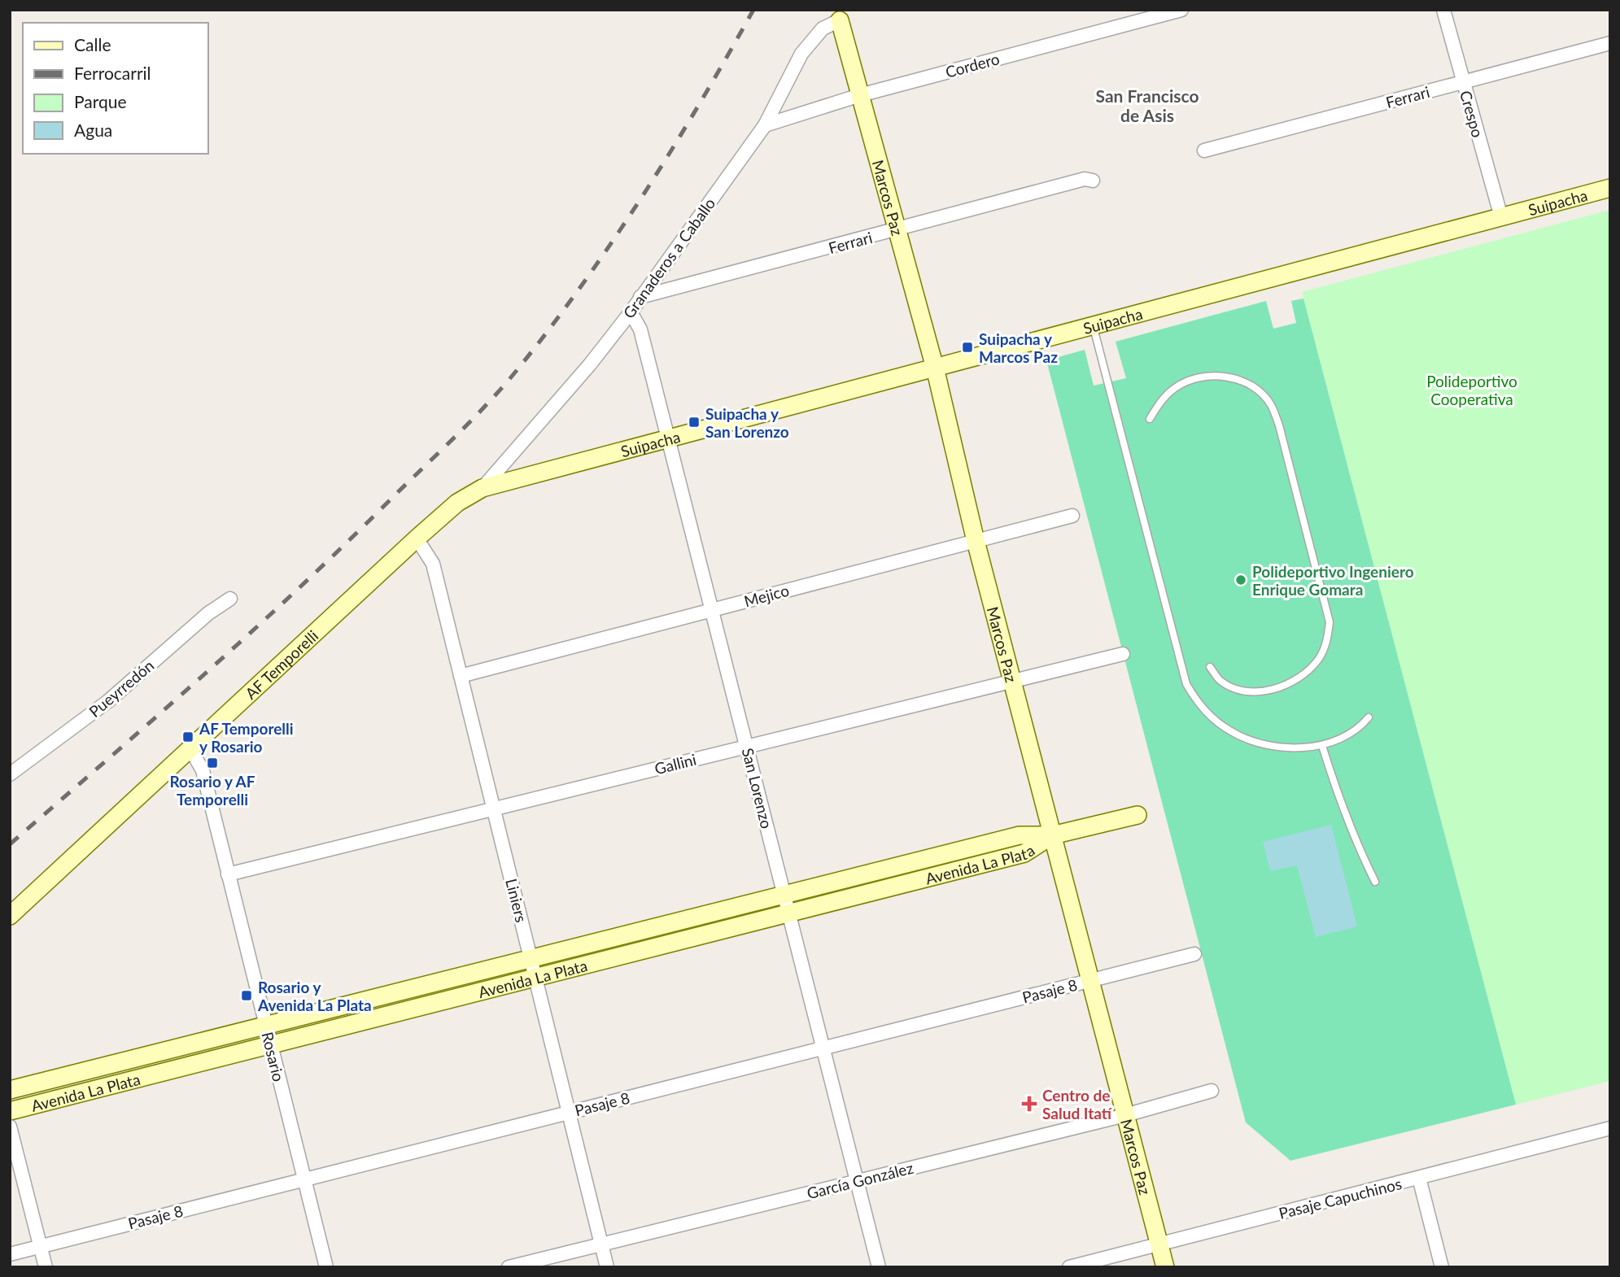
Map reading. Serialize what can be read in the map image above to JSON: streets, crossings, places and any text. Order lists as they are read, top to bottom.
{
  "streets": {
    "street": [
      "Cordero",
      "Ferrari",
      "Crespo",
      "Marcos Paz",
      "Suipacha",
      "Granaderos a Caballo",
      "Mejico",
      "AF Temporelli",
      "Pueyrredón",
      "Gallini",
      "San Lorenzo",
      "Avenida La Plata",
      "Liniers",
      "Pasaje 8",
      "Rosario",
      "García González",
      "Pasaje Capuchinos"
    ]
  },
  "crossings": [
    ["Cordero", "Marcos Paz"],
    ["Cordero", "Granaderos a Caballo"],
    ["Ferrari", "Crespo"],
    ["Ferrari", "Marcos Paz"],
    ["Ferrari", "Granaderos a Caballo"],
    ["Crespo", "Suipacha"],
    ["Marcos Paz", "Suipacha"],
    ["Marcos Paz", "Granaderos a Caballo"],
    ["Marcos Paz", "Mejico"],
    ["Marcos Paz", "Gallini"],
    ["Marcos Paz", "Avenida La Plata"],
    ["Marcos Paz", "Pasaje 8"],
    ["Marcos Paz", "García González"],
    ["Marcos Paz", "Pasaje Capuchinos"],
    ["Suipacha", "Granaderos a Caballo"],
    ["Suipacha", "AF Temporelli"],
    ["Suipacha", "San Lorenzo"],
    ["Granaderos a Caballo", "AF Temporelli"],
    ["Granaderos a Caballo", "San Lorenzo"],
    ["Mejico", "San Lorenzo"],
    ["Mejico", "Liniers"],
    ["AF Temporelli", "Liniers"],
    ["AF Temporelli", "Rosario"],
    ["Gallini", "San Lorenzo"],
    ["Gallini", "Liniers"],
    ["Gallini", "Rosario"],
    ["San Lorenzo", "Avenida La Plata"],
    ["San Lorenzo", "Pasaje 8"],
    ["San Lorenzo", "García González"],
    ["Avenida La Plata", "Liniers"],
    ["Avenida La Plata", "Rosario"],
    ["Liniers", "Pasaje 8"],
    ["Liniers", "García González"],
    ["Pasaje 8", "Rosario"]
  ],
  "districts": ["San Francisco de Asis"],
  "parks": ["Polideportivo Cooperativa"],
  "places": {
    "transit": [
      "Suipacha y Marcos Paz",
      "Suipacha y San Lorenzo",
      "AF Temporelli y Rosario",
      "Rosario y AF Temporelli",
      "Rosario y Avenida La Plata"
    ],
    "other": ["Polideportivo Ingeniero Enrique Gomara"],
    "health": ["Centro de Salud Itatí"]
  },
  "legend": [
    "Calle",
    "Ferrocarril",
    "Parque",
    "Agua"
  ]
}
